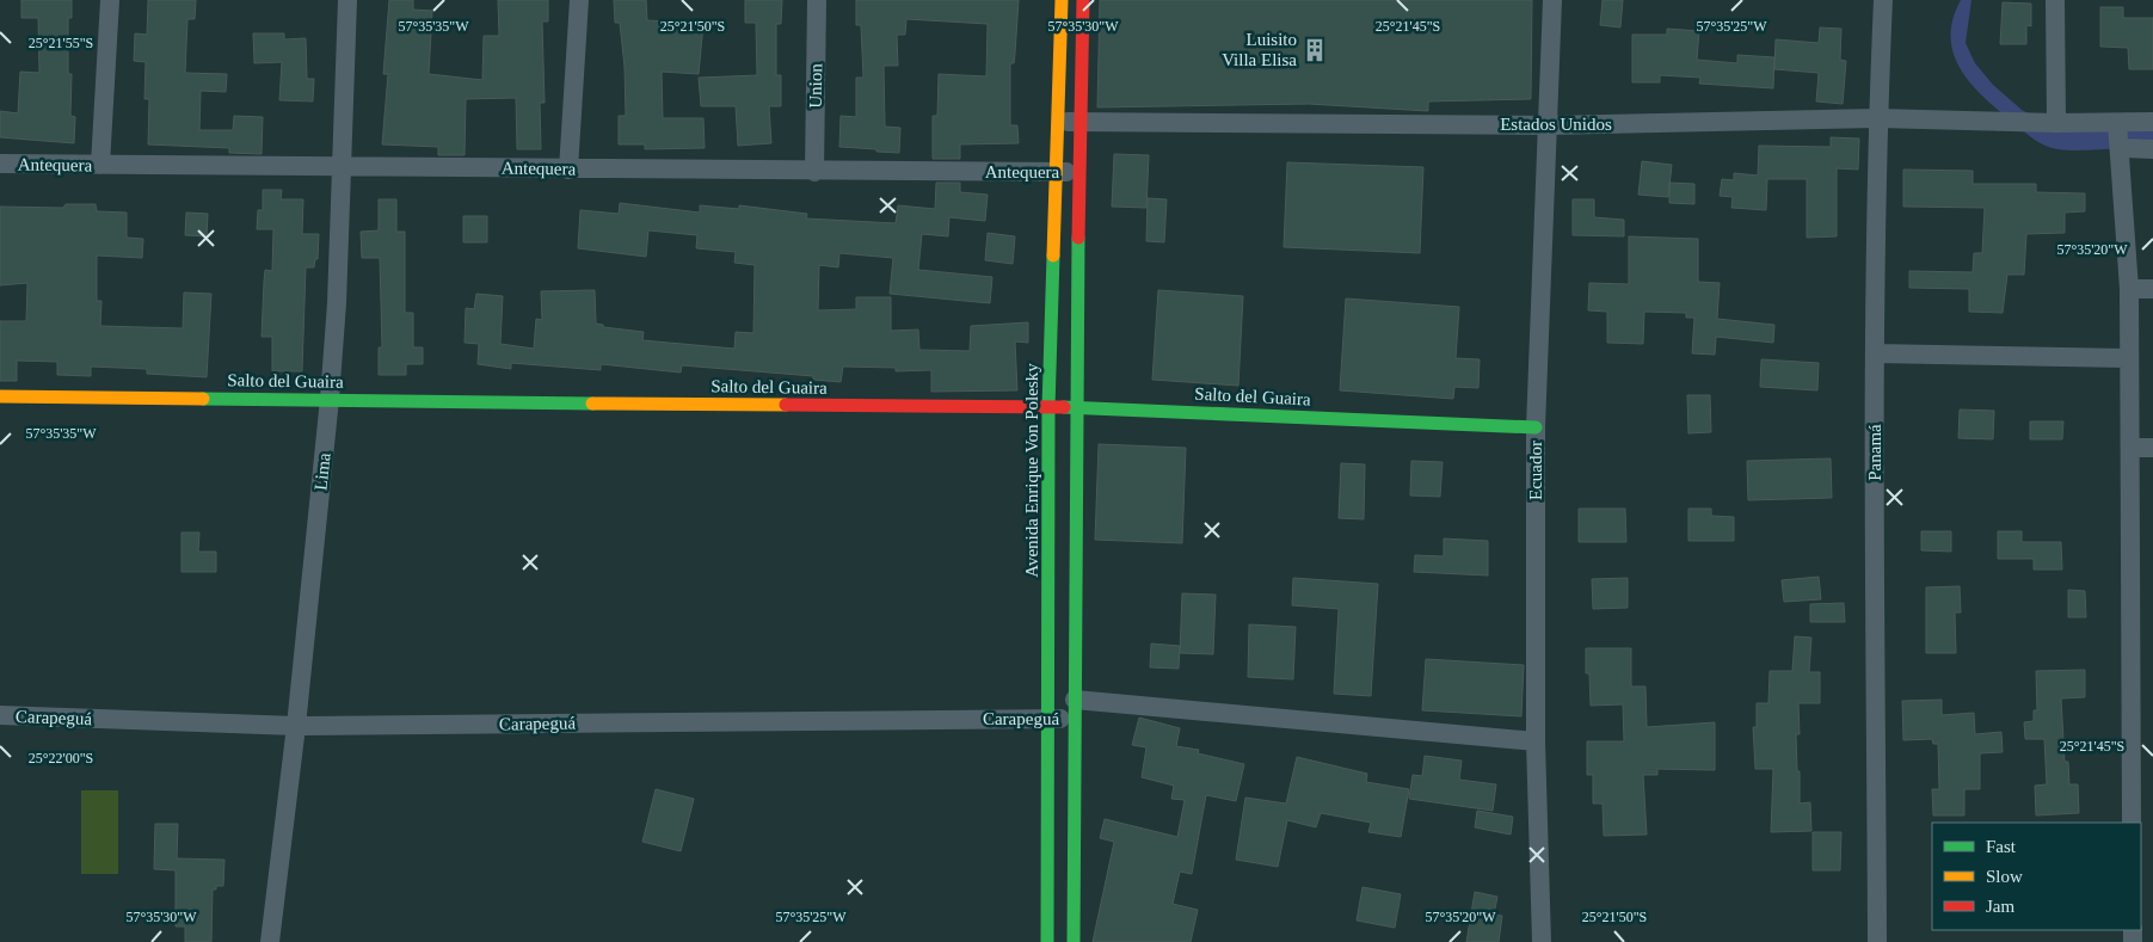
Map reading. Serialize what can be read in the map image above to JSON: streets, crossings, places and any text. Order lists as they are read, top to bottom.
{
  "streets": {
    "main road": ["Salto del Guaira", "Avenida Enrique Von Polesky"],
    "street": [
      "Union",
      "Estados Unidos",
      "Antequera",
      "Panamá",
      "Ecuador",
      "Lima",
      "Carapeguá"
    ]
  },
  "crossings": [
    ["Union", "Antequera"],
    ["Estados Unidos", "Panamá"],
    ["Estados Unidos", "Avenida Enrique Von Polesky"],
    ["Estados Unidos", "Ecuador"],
    ["Antequera", "Avenida Enrique Von Polesky"],
    ["Antequera", "Lima"],
    ["Salto del Guaira", "Avenida Enrique Von Polesky"],
    ["Salto del Guaira", "Ecuador"],
    ["Salto del Guaira", "Lima"],
    ["Avenida Enrique Von Polesky", "Carapeguá"],
    ["Ecuador", "Carapeguá"],
    ["Lima", "Carapeguá"]
  ],
  "places": {
    "building": ["Luisito Villa Elisa"]
  },
  "legend": ["Fast", "Slow", "Jam"],
  "coordinates": [
    "57°35'35\"W",
    "25°21'50\"S",
    "57°35'30\"W",
    "25°21'45\"S",
    "57°35'25\"W",
    "25°21'55\"S",
    "57°35'20\"W",
    "25°22'00\"S"
  ]
}
